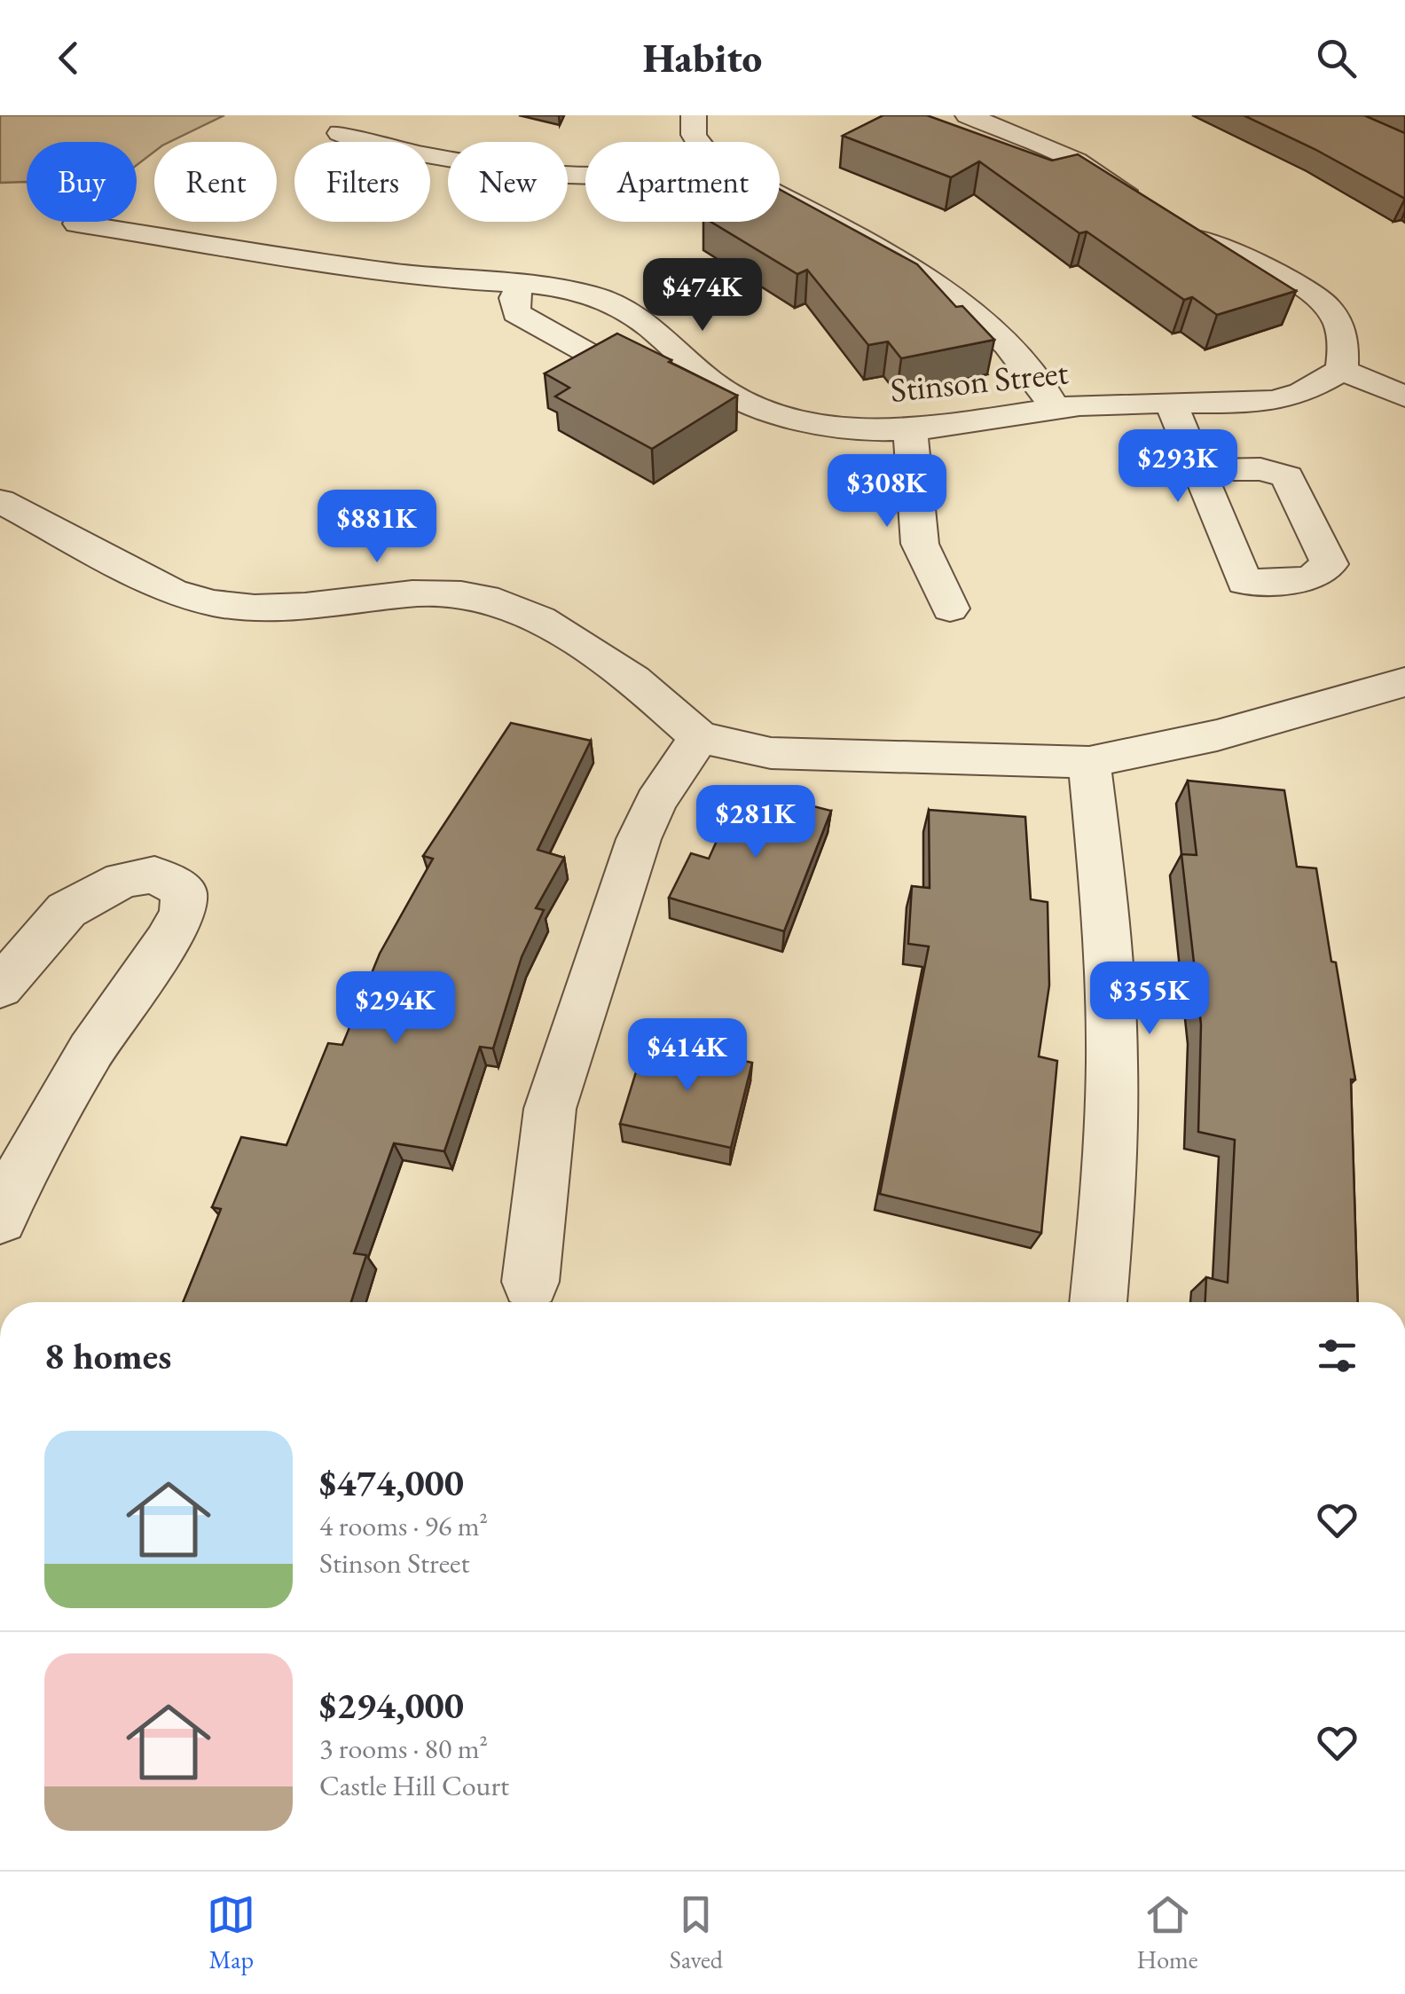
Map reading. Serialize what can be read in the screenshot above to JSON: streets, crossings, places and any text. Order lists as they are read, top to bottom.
{
  "streets": {
    "street": ["Stinson Street"]
  },
  "page": {
    "header": "Habito",
    "chip": [
      "Buy",
      "Rent",
      "Filters",
      "New",
      "Apartment"
    ],
    "price": [
      "$474K",
      "$293K",
      "$308K",
      "$881K",
      "$281K",
      "$355K",
      "$294K",
      "$414K"
    ],
    "heading": "8 homes",
    "list": [
      {
        "name": "$474,000",
        "note": "4 rooms · 96 m² · Stinson Street"
      },
      {
        "name": "$294,000",
        "note": "3 rooms · 80 m² · Castle Hill Court"
      }
    ],
    "tabs": ["Map", "Saved", "Home"]
  }
}
